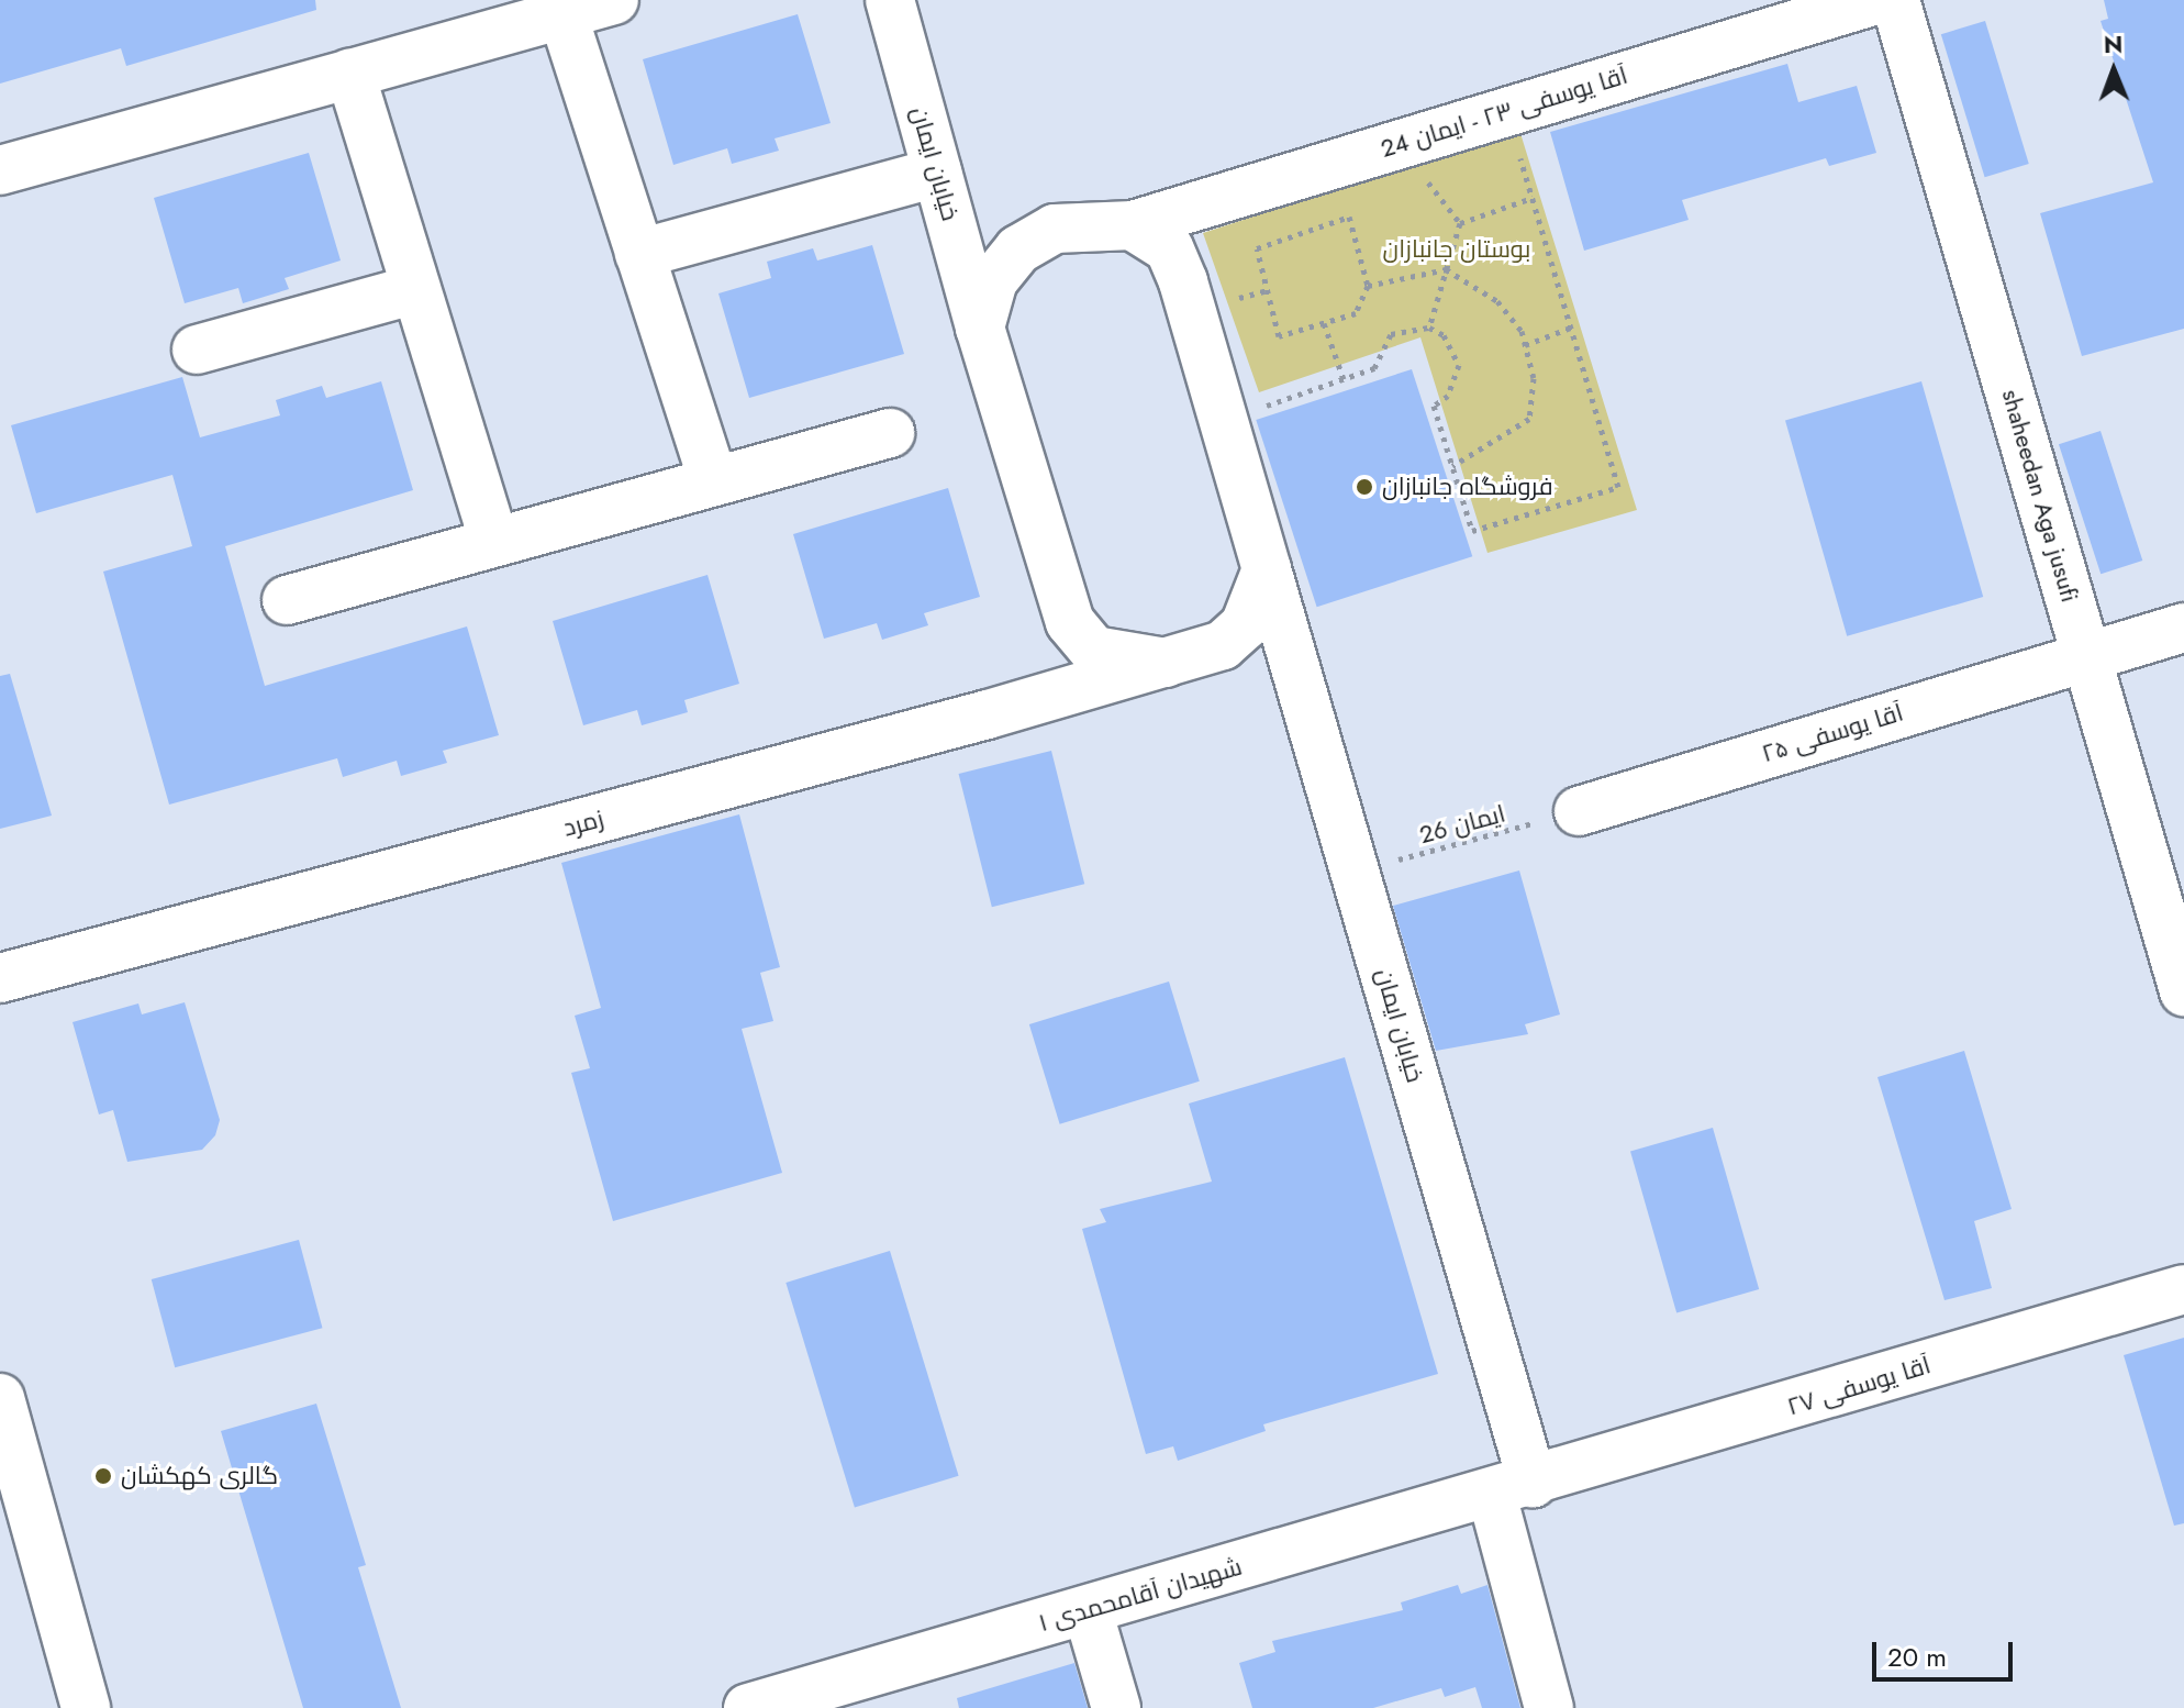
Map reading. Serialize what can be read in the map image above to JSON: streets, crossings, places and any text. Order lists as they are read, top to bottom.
{
  "streets": {
    "street": [
      "آقا یوسفی ۲۳ - ایمان 24",
      "خیابان ایمان",
      "shaheedan Aga jusufi",
      "آقا یوسفی ۲۵",
      "زمرد",
      "آقا یوسفی ۲۷",
      "شهیدان آقامحمدی ۱"
    ],
    "path": ["ایمان 26"]
  },
  "crossings": [
    ["آقا یوسفی ۲۳ - ایمان 24", "خیابان ایمان"],
    ["خیابان ایمان", "زمرد"],
    ["خیابان ایمان", "ایمان 26"],
    ["خیابان ایمان", "آقا یوسفی ۲۷"],
    ["خیابان ایمان", "شهیدان آقامحمدی ۱"],
    ["shaheedan Aga jusufi", "آقا یوسفی ۲۵"],
    ["آقا یوسفی ۲۵", "ایمان 26"],
    ["آقا یوسفی ۲۷", "شهیدان آقامحمدی ۱"]
  ],
  "parks": ["بوستان جانبازان"],
  "places": ["فروشگاه جانبازان", "گالری کهکشان"],
  "scale_bar": "20 m",
  "north": "top"
}
